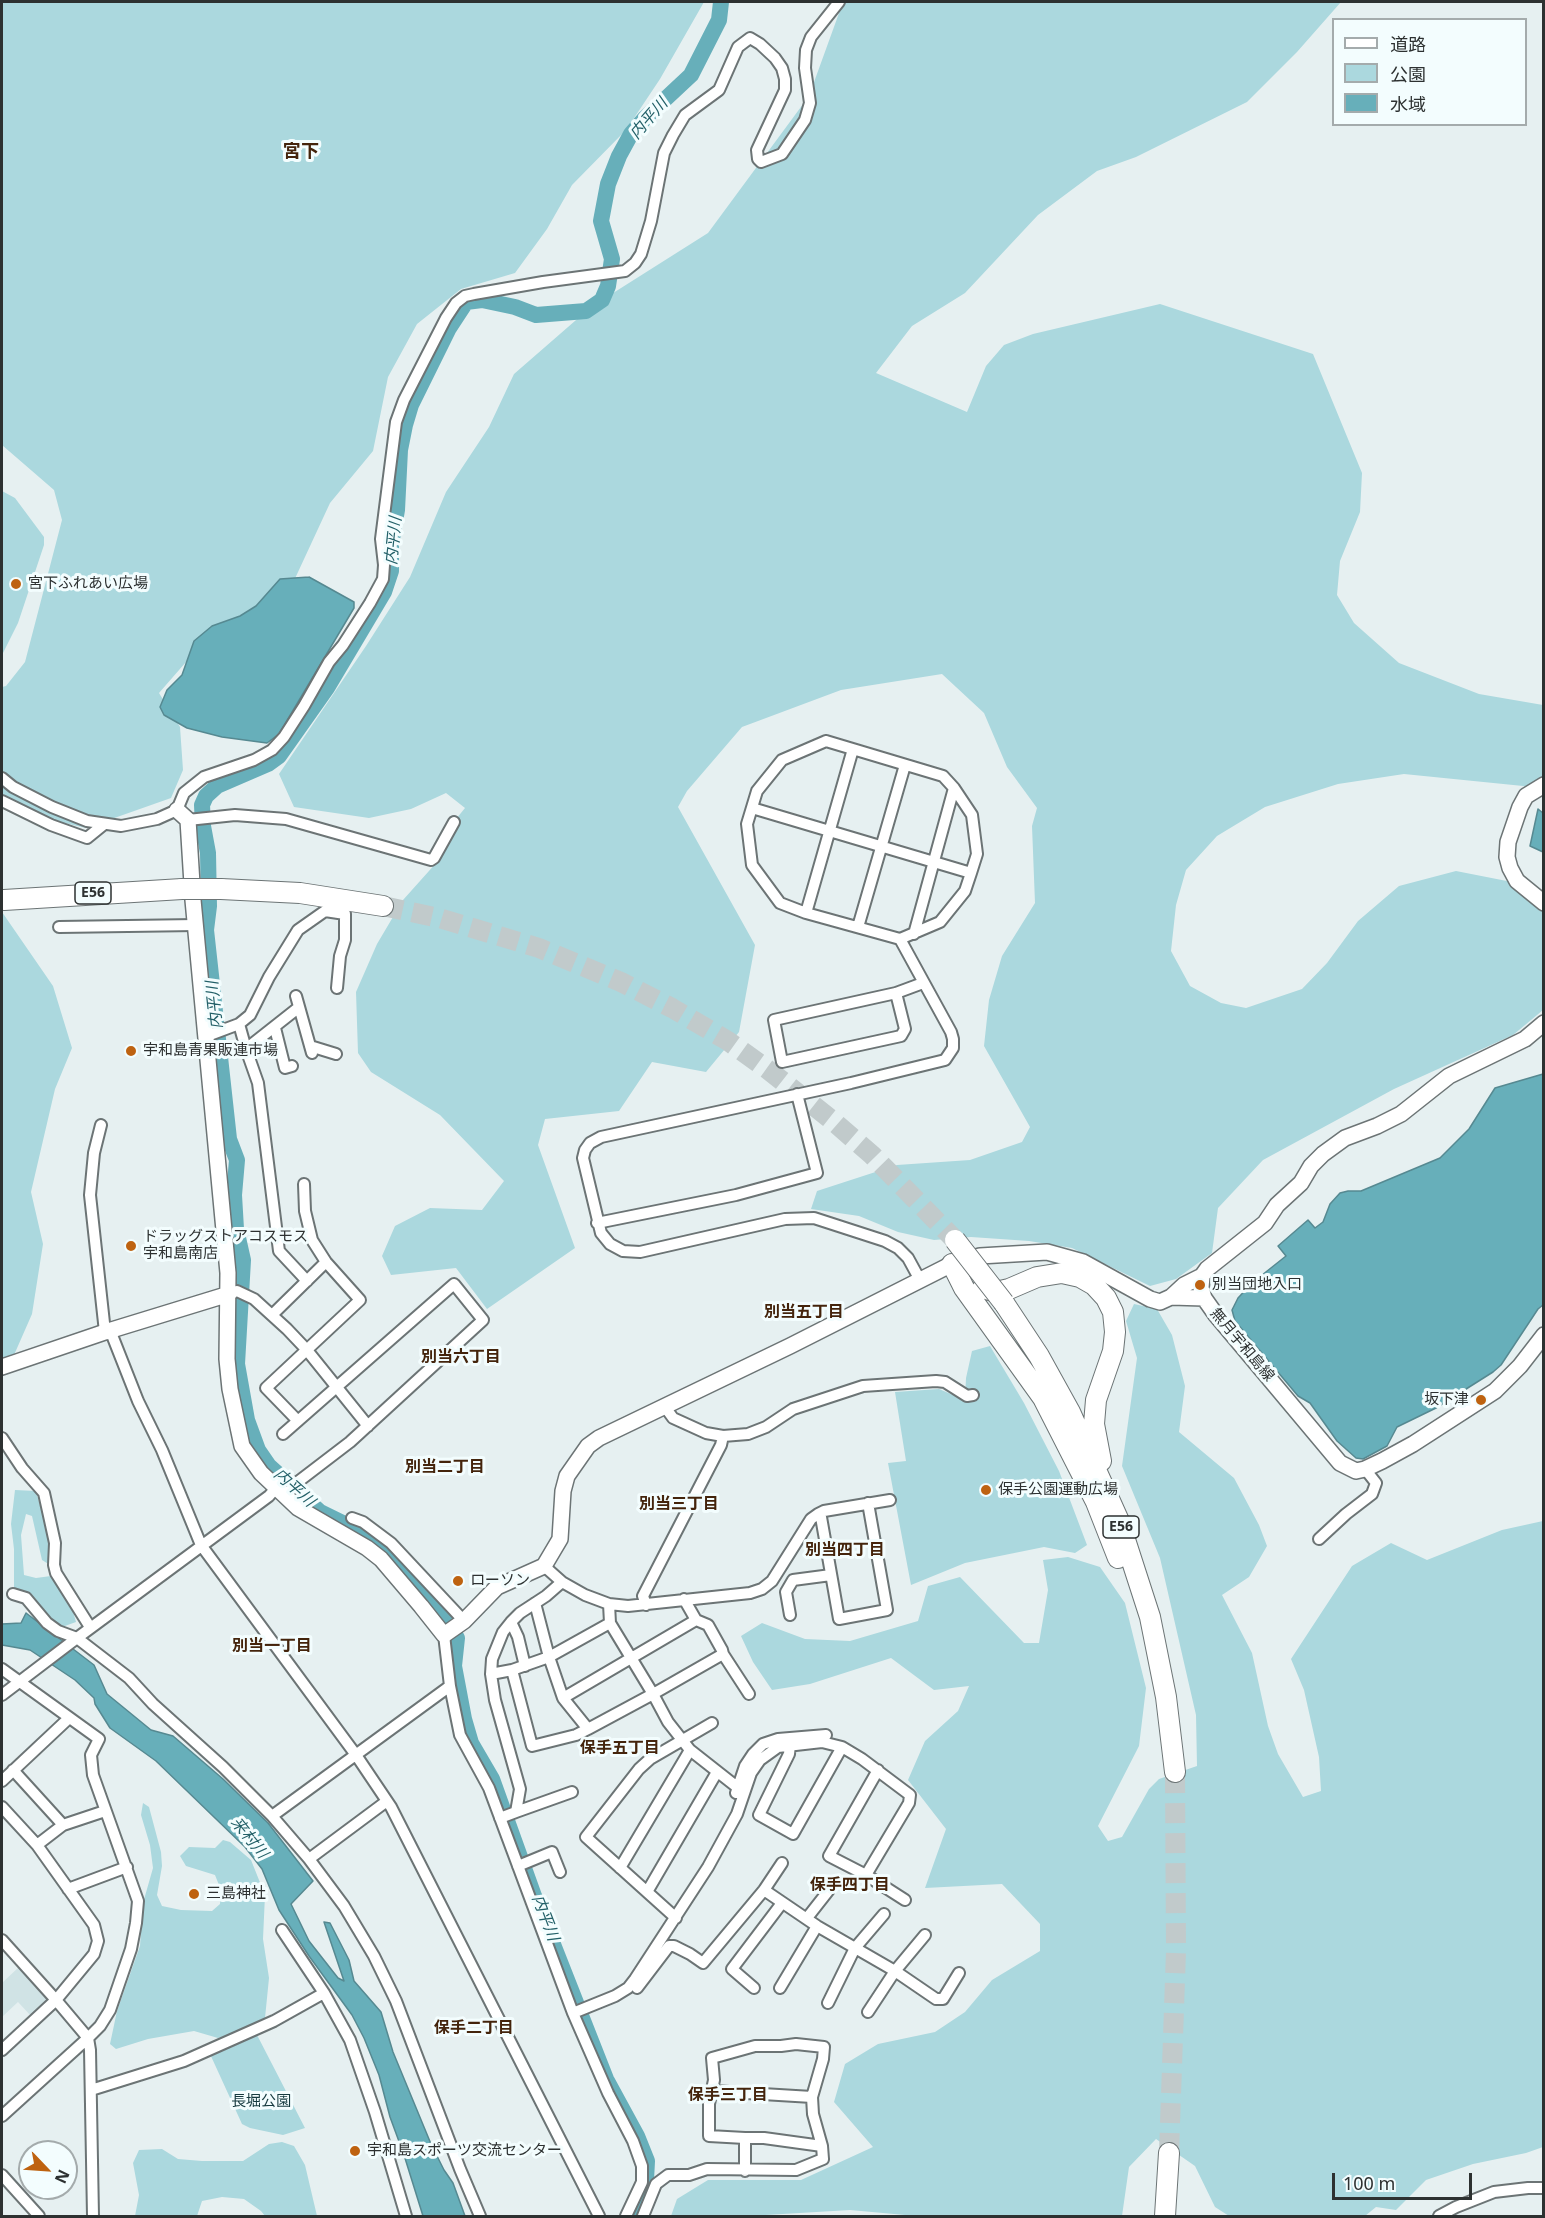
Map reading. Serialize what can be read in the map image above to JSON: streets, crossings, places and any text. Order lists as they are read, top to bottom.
{
  "streets": {
    "highway": ["E56"],
    "street": ["無月宇和島線"]
  },
  "districts": [
    "宮下",
    "別当五丁目",
    "別当六丁目",
    "別当二丁目",
    "別当三丁目",
    "別当四丁目",
    "別当一丁目",
    "保手五丁目",
    "保手四丁目",
    "保手二丁目",
    "保手三丁目"
  ],
  "water": ["内平川", "来村川"],
  "parks": ["長堀公園"],
  "places": [
    "宮下ふれあい広場",
    "宇和島青果販連市場",
    "ドラッグストアコスモス 宇和島南店",
    "別当団地入口",
    "坂下津",
    "保手公園運動広場",
    "ローソン",
    "三島神社",
    "宇和島スポーツ交流センター"
  ],
  "legend": ["道路", "公園", "水域"],
  "scale_bar": "100 m",
  "north": "bottom right"
}
